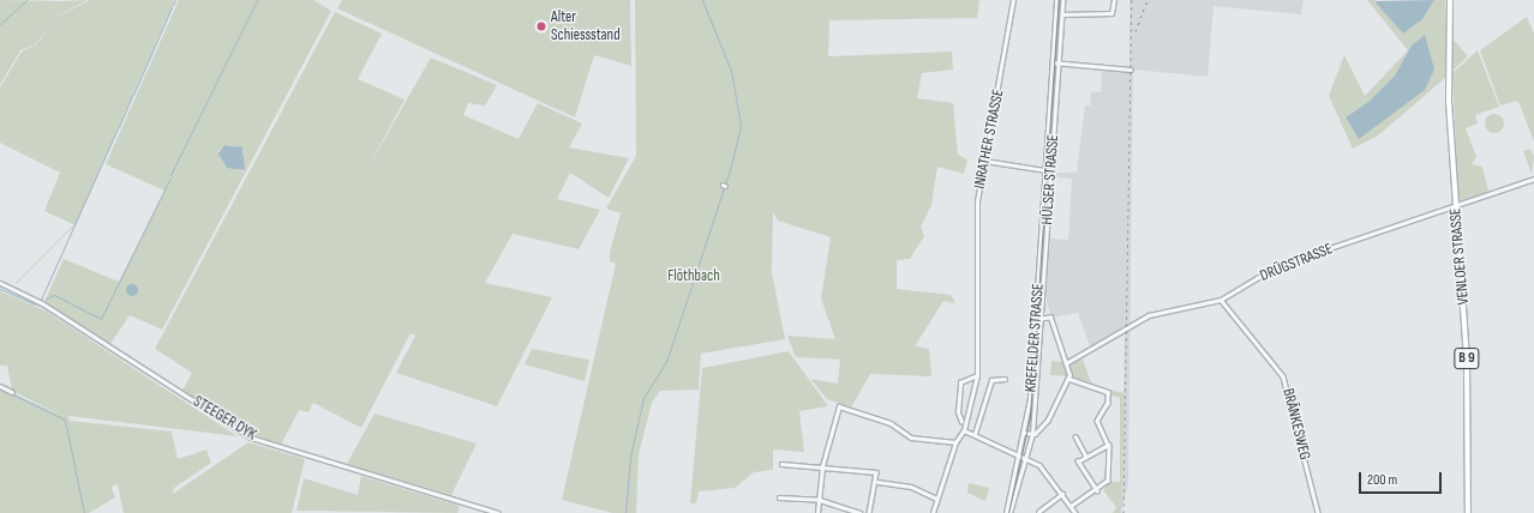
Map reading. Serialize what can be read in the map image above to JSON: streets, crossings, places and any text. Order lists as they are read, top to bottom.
{
  "streets": {
    "main road": ["VENLOER STRASSE", "B 9"],
    "street": [
      "INRATHER STRASSE",
      "HÜLSER STRASSE",
      "DRÜGSTRASSE",
      "KREFELDER STRASSE",
      "STEEGER DYK",
      "BRÄNKESWEG"
    ]
  },
  "crossings": [
    ["HÜLSER STRASSE", "KREFELDER STRASSE"],
    ["VENLOER STRASSE", "DRÜGSTRASSE"],
    ["DRÜGSTRASSE", "BRÄNKESWEG"]
  ],
  "parks": ["Flöthbach"],
  "places": ["Alter Schiessstand"],
  "scale_bar": "200 m"
}
